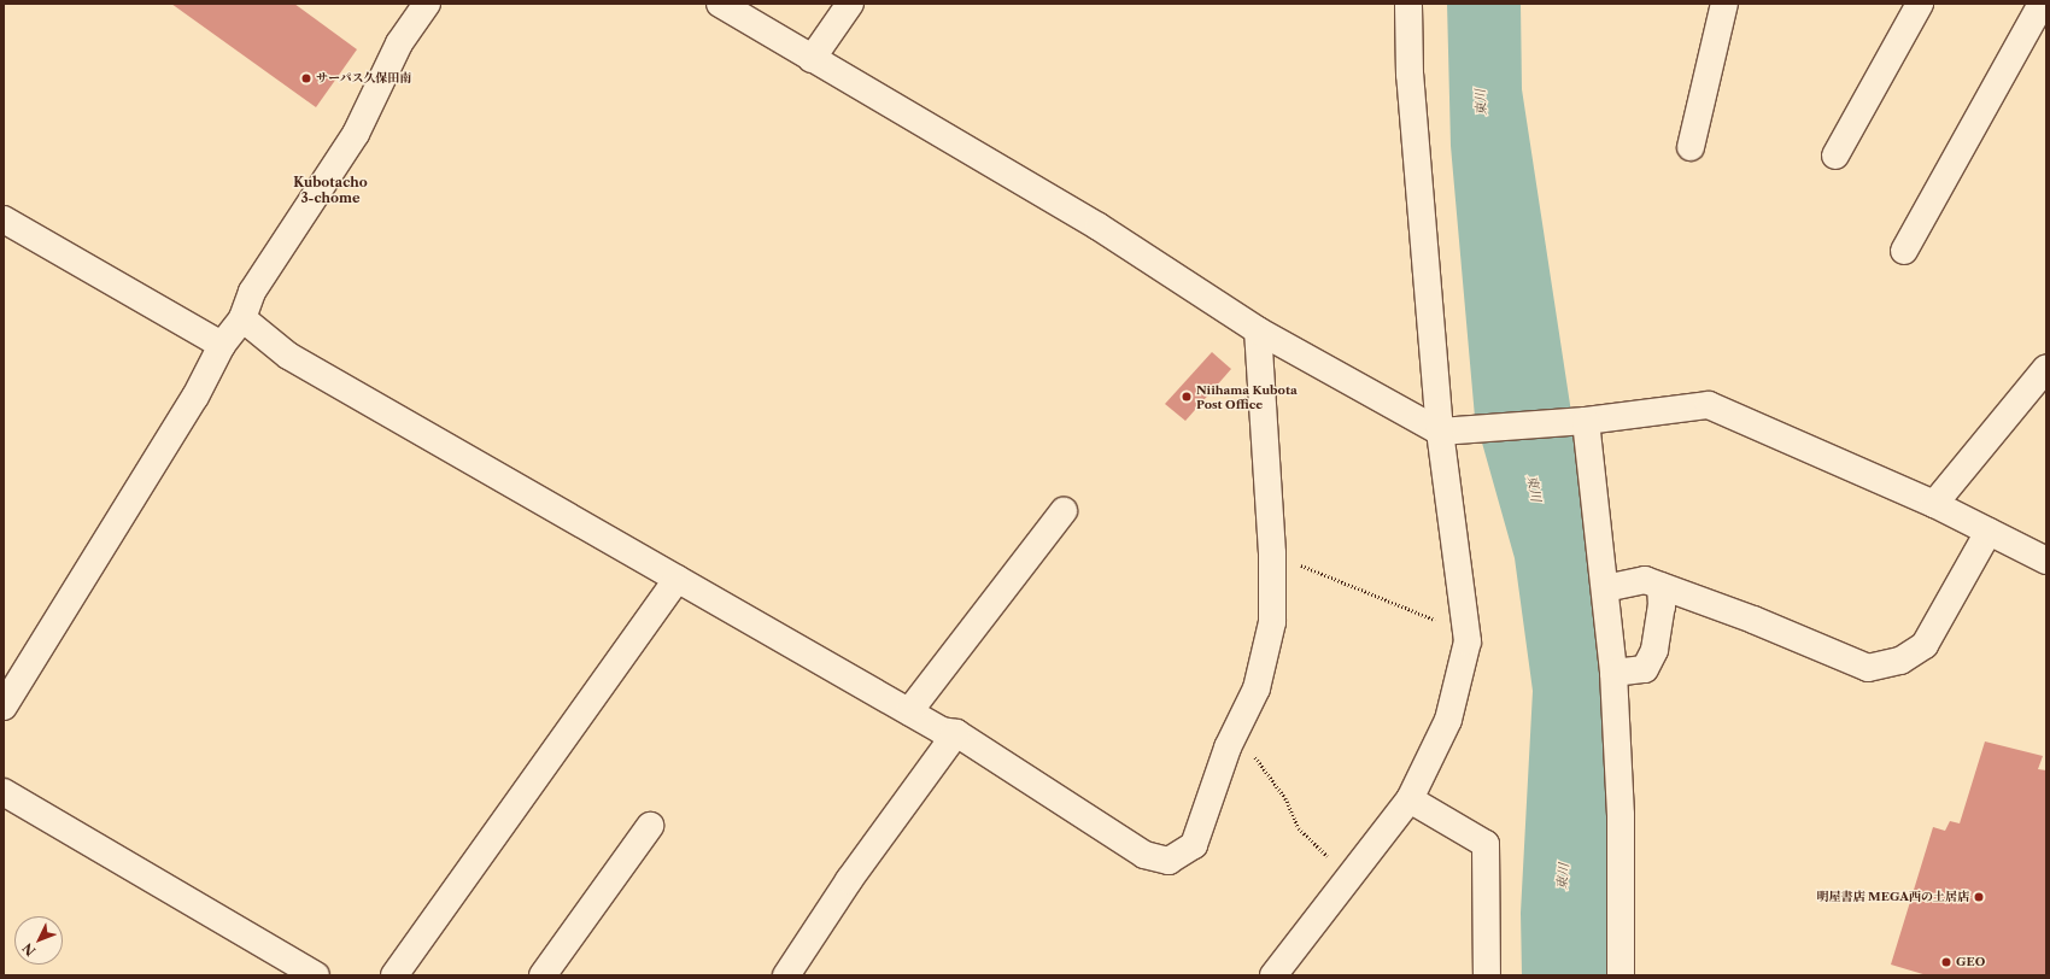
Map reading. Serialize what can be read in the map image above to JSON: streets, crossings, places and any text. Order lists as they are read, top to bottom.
{
  "districts": ["Kubotacho 3-chome"],
  "water": ["東川"],
  "places": [
    "サーパス久保田南",
    "Niihama Kubota Post Office",
    "明屋書店 MEGA西の土居店",
    "GEO"
  ],
  "north": "bottom left"
}
